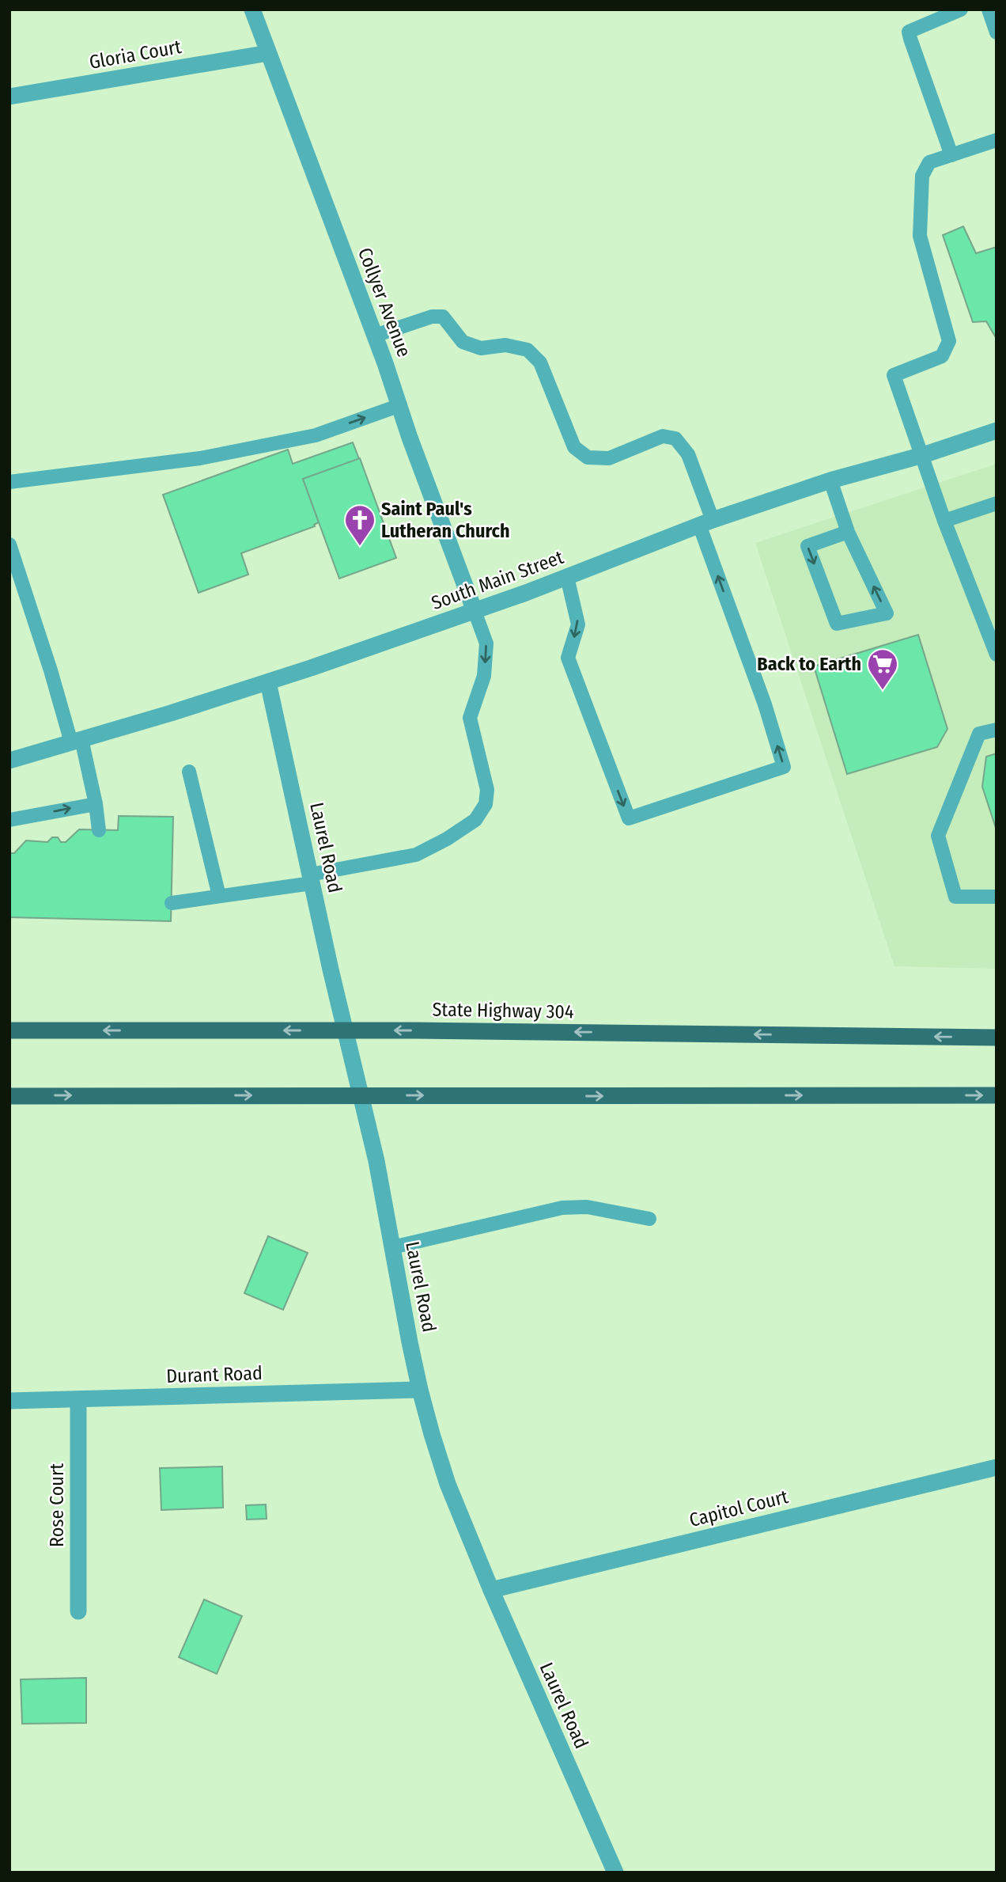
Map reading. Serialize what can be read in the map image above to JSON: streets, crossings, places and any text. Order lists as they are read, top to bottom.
{
  "streets": {
    "main road": ["State Highway 304"],
    "street": [
      "Gloria Court",
      "Collyer Avenue",
      "South Main Street",
      "Laurel Road",
      "Durant Road",
      "Rose Court",
      "Capitol Court"
    ]
  },
  "crossings": [
    ["Gloria Court", "Collyer Avenue"],
    ["Collyer Avenue", "South Main Street"],
    ["South Main Street", "Laurel Road"],
    ["Laurel Road", "State Highway 304"],
    ["Laurel Road", "Durant Road"],
    ["Laurel Road", "Capitol Court"],
    ["Durant Road", "Rose Court"]
  ],
  "places": {
    "church": ["Saint Paul's Lutheran Church"],
    "supermarket": ["Back to Earth"]
  }
}
